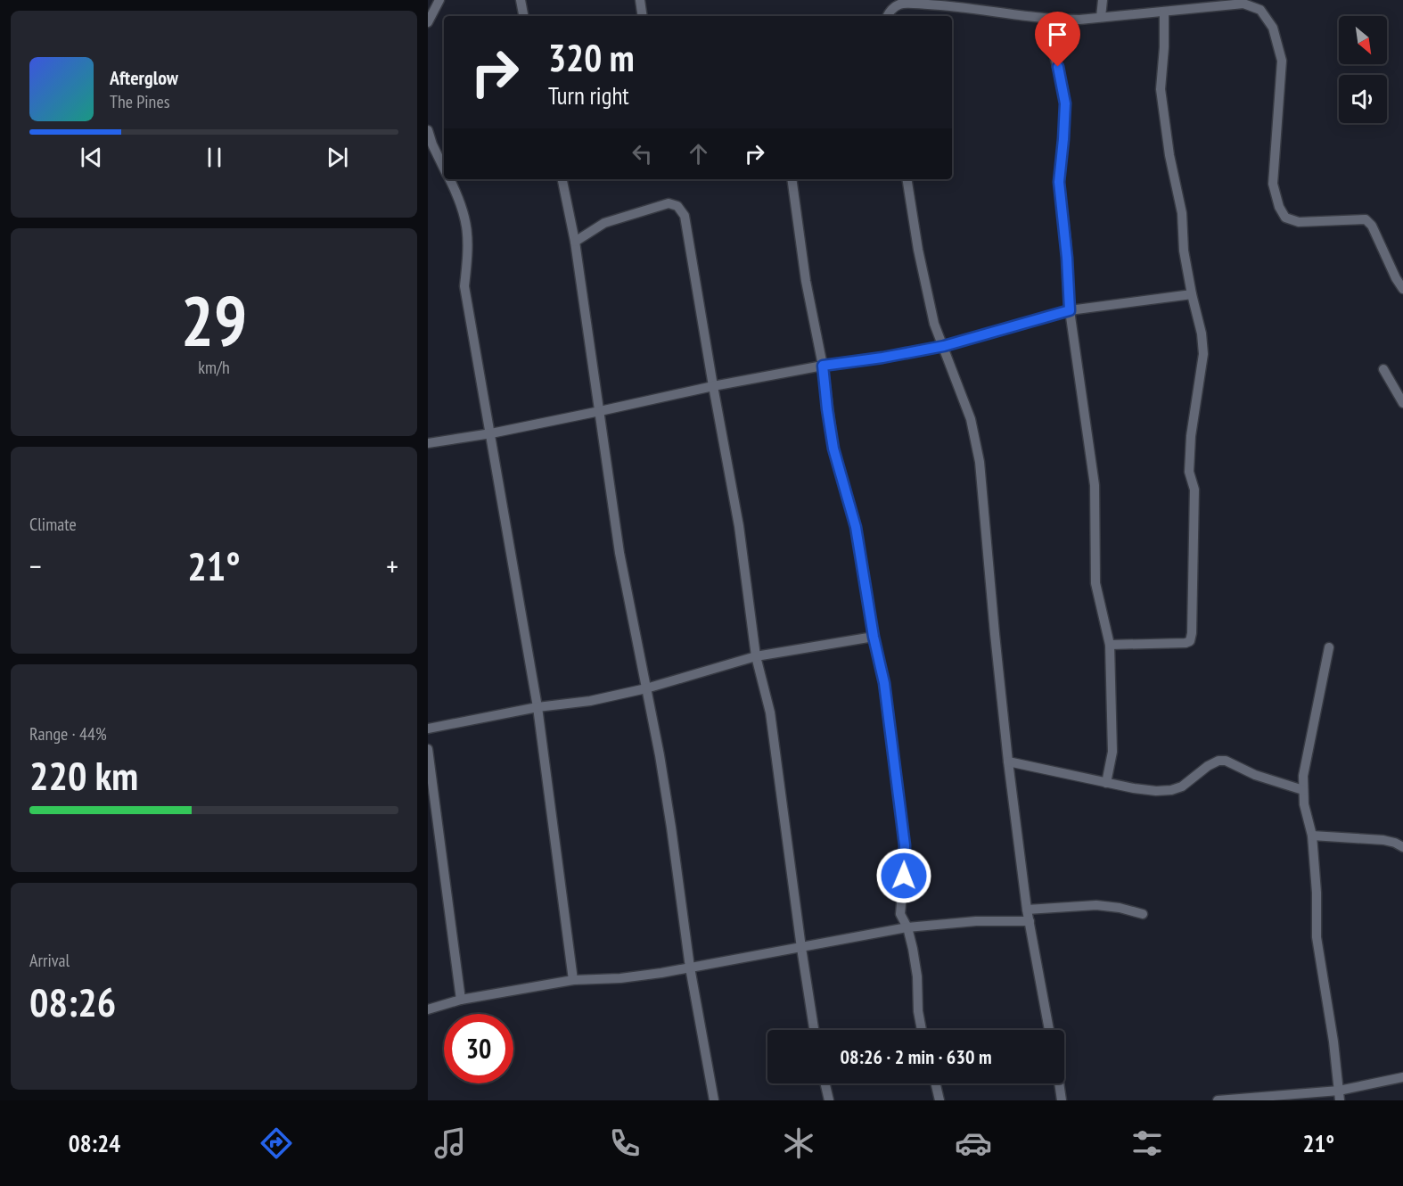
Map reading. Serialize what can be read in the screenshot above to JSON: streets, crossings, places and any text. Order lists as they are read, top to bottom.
{
  "north": "bottom right",
  "page": {
    "turn": ["320 m", "Turn right"],
    "song": ["Afterglow", "The Pines"],
    "tile": [
      ["29", "km/h"],
      "Climate",
      ["Range · 44%", "220 km"],
      ["Arrival", "08:26"]
    ],
    "heat": ["−", "21°", "+"],
    "limit": "30",
    "trip": "08:26 · 2 min · 630 m",
    "tabs": ["08:24", "21°"]
  }
}
